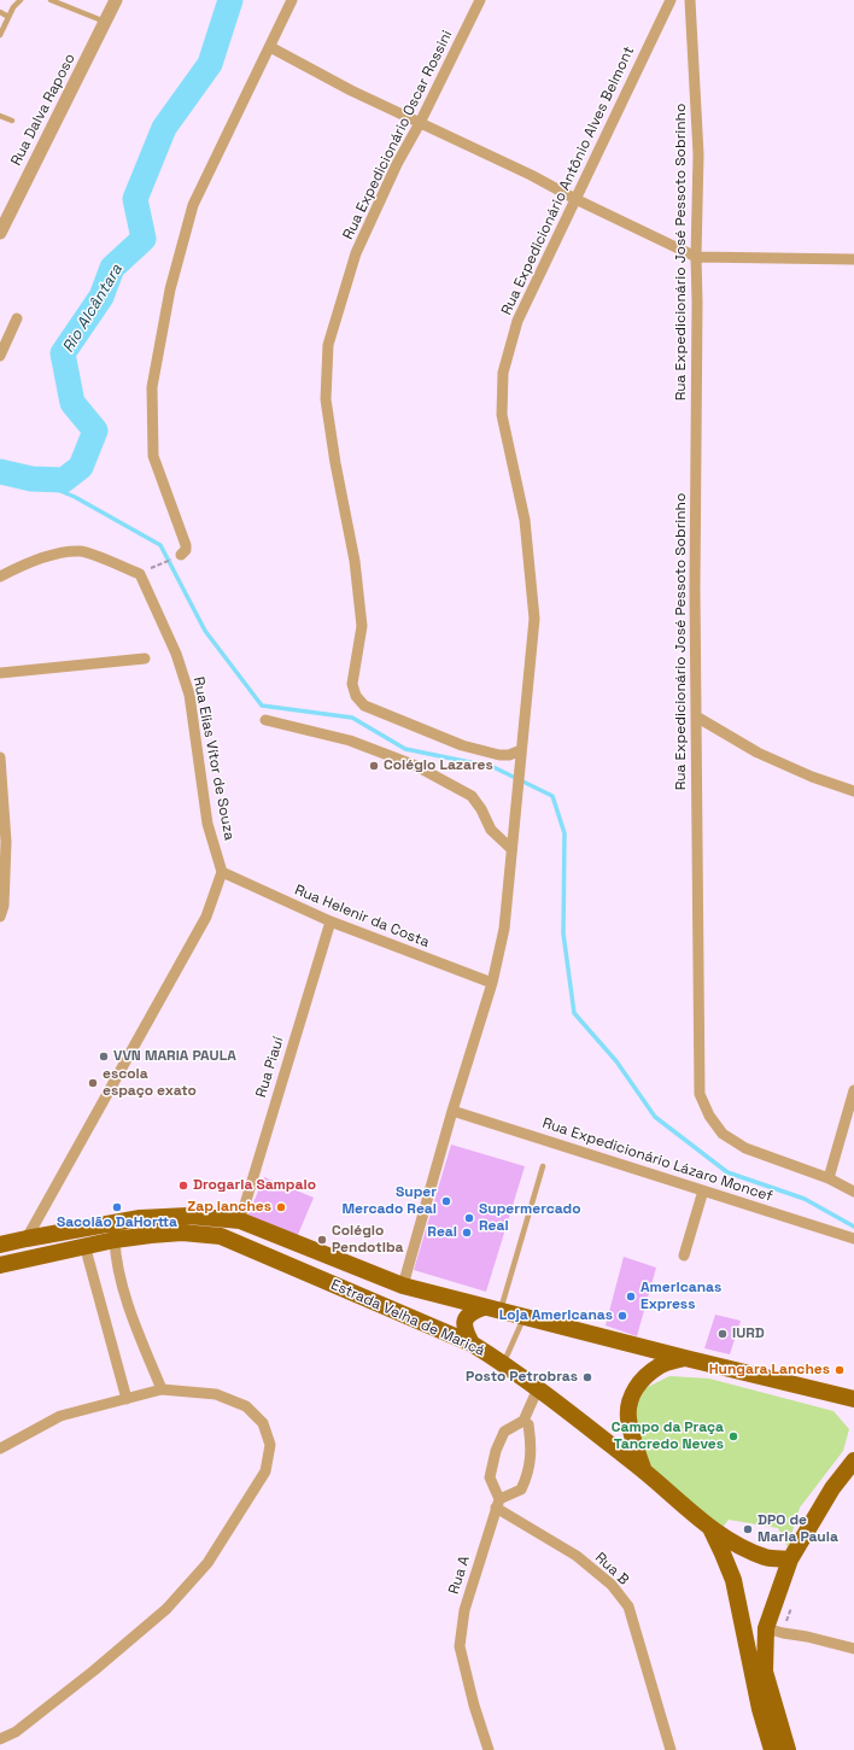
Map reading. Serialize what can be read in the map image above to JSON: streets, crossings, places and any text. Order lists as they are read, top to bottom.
{
  "streets": {
    "main road": ["Estrada Velha de Maricá"],
    "street": [
      "Rua Dalva Raposo",
      "Rua Expedicionário Oscar Rossini",
      "Rua Expedicionário Antônio Alves Belmont",
      "Rua Expedicionário José Pessoto Sobrinho",
      "Rua Elias Vítor de Souza",
      "Rua Helenir da Costa",
      "Rua Piauí",
      "Rua Expedicionário Lázaro Moncef",
      "Rua B",
      "Rua A"
    ]
  },
  "crossings": [
    ["Rua Expedicionário Oscar Rossini", "Rua Expedicionário Antônio Alves Belmont"],
    ["Rua Expedicionário Antônio Alves Belmont", "Rua Helenir da Costa"],
    ["Rua Expedicionário Antônio Alves Belmont", "Rua Expedicionário Lázaro Moncef"],
    ["Rua Expedicionário Antônio Alves Belmont", "Estrada Velha de Maricá"],
    ["Rua Elias Vítor de Souza", "Rua Helenir da Costa"],
    ["Rua Helenir da Costa", "Rua Piauí"],
    ["Rua Piauí", "Estrada Velha de Maricá"],
    ["Rua B", "Rua A"]
  ],
  "water": ["Rio Alcântara"],
  "places": [
    "Colégio Lazares",
    "VVN MARIA PAULA",
    "escola espaço exato",
    "Drogaria Sampaio",
    "Super Mercado Real",
    "Sacolão DaHortta",
    "Zap lanches",
    "Supermercado Real",
    "Real",
    "Colégio Pendotiba",
    "Americanas Express",
    "Loja Americanas",
    "IURD",
    "Hungara Lanches",
    "Posto Petrobras",
    "Campo da Praça Tancredo Neves",
    "DPO de Maria Paula"
  ]
}
